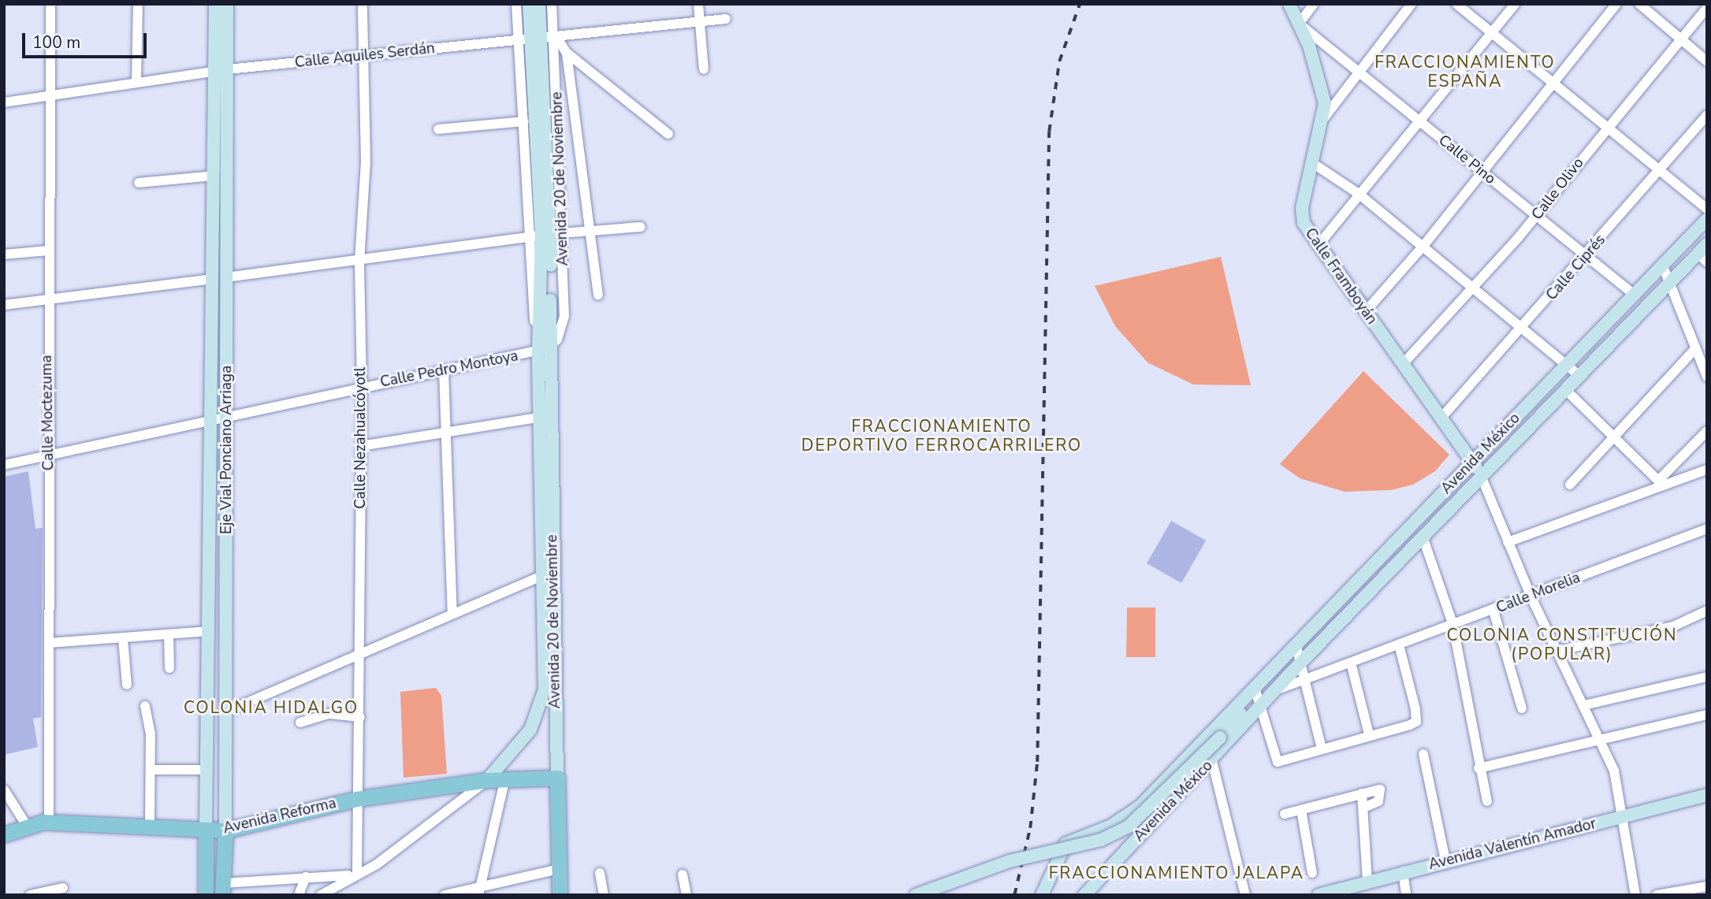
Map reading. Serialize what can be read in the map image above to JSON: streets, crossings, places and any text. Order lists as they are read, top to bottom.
{
  "streets": {
    "main road": ["Avenida 20 de Noviembre", "Eje Vial Ponciano Arriaga", "Avenida Reforma"],
    "street": [
      "Calle Aquiles Serdán",
      "Calle Pino",
      "Calle Olivo",
      "Calle Ciprés",
      "Calle Framboyán",
      "Calle Pedro Montoya",
      "Calle Moctezuma",
      "Calle Nezahualcóyotl",
      "Avenida México",
      "Calle Morelia",
      "Avenida Valentín Amador"
    ]
  },
  "crossings": [
    ["Calle Aquiles Serdán", "Avenida 20 de Noviembre"],
    ["Calle Aquiles Serdán", "Calle Moctezuma"],
    ["Calle Aquiles Serdán", "Calle Nezahualcóyotl"],
    ["Calle Aquiles Serdán", "Eje Vial Ponciano Arriaga"],
    ["Calle Pino", "Calle Olivo"],
    ["Calle Pino", "Calle Ciprés"],
    ["Calle Pino", "Calle Framboyán"],
    ["Calle Pino", "Avenida México"],
    ["Avenida 20 de Noviembre", "Calle Pedro Montoya"],
    ["Avenida 20 de Noviembre", "Avenida Reforma"],
    ["Calle Olivo", "Calle Framboyán"],
    ["Calle Ciprés", "Calle Framboyán"],
    ["Calle Framboyán", "Avenida México"],
    ["Calle Pedro Montoya", "Calle Moctezuma"],
    ["Calle Pedro Montoya", "Calle Nezahualcóyotl"],
    ["Calle Pedro Montoya", "Eje Vial Ponciano Arriaga"],
    ["Calle Moctezuma", "Avenida Reforma"],
    ["Calle Nezahualcóyotl", "Avenida Reforma"],
    ["Eje Vial Ponciano Arriaga", "Avenida Reforma"],
    ["Avenida México", "Calle Morelia"]
  ],
  "districts": [
    "FRACCIONAMIENTO ESPAÑA",
    "FRACCIONAMIENTO DEPORTIVO FERROCARRILERO",
    "COLONIA CONSTITUCIÓN (POPULAR)",
    "COLONIA HIDALGO",
    "FRACCIONAMIENTO JALAPA"
  ],
  "scale_bar": "100 m"
}
